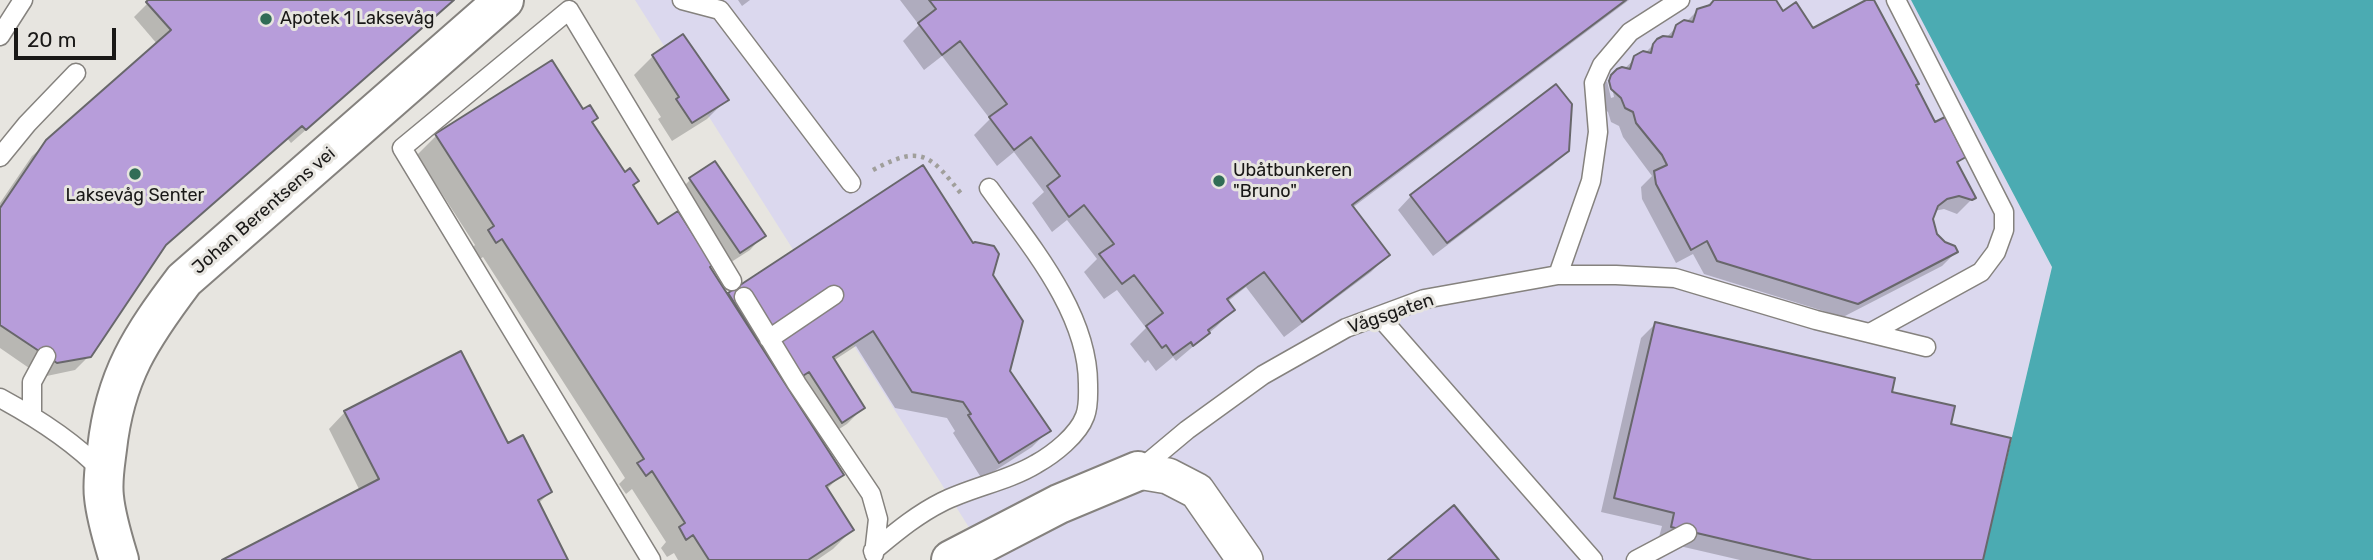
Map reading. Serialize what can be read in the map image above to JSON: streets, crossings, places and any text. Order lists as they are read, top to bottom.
{
  "streets": {
    "street": ["Johan Berentsens vei", "Vågsgaten"]
  },
  "places": ["Apotek 1 Laksevåg", "Laksevåg Senter", "Ubåtbunkeren \"Bruno\""],
  "scale_bar": "20 m"
}
